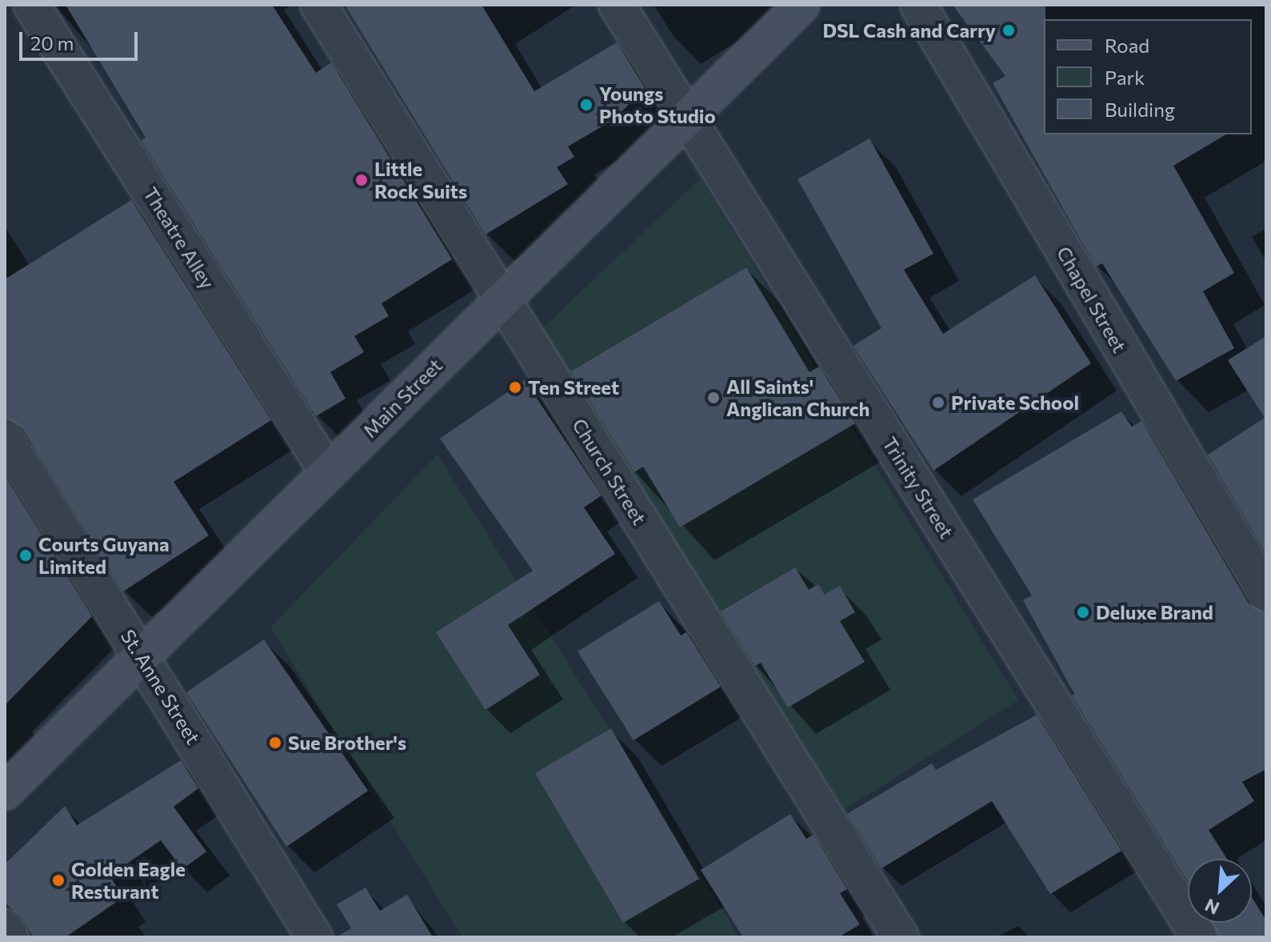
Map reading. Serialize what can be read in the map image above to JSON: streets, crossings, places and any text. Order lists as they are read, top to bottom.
{
  "streets": {
    "street": [
      "Theatre Alley",
      "Chapel Street",
      "Main Street",
      "Church Street",
      "Trinity Street",
      "St. Anne Street"
    ]
  },
  "crossings": [
    ["Theatre Alley", "Main Street"],
    ["Main Street", "Church Street"],
    ["Main Street", "Trinity Street"],
    ["Main Street", "St. Anne Street"]
  ],
  "places": [
    "DSL Cash and Carry",
    "Youngs Photo Studio",
    "Little Rock Suits",
    "Ten Street",
    "All Saints' Anglican Church",
    "Private School",
    "Courts Guyana Limited",
    "Deluxe Brand",
    "Sue Brother's",
    "Golden Eagle Resturant"
  ],
  "legend": ["Road", "Park", "Building"],
  "scale_bar": "20 m",
  "north": "bottom left"
}
